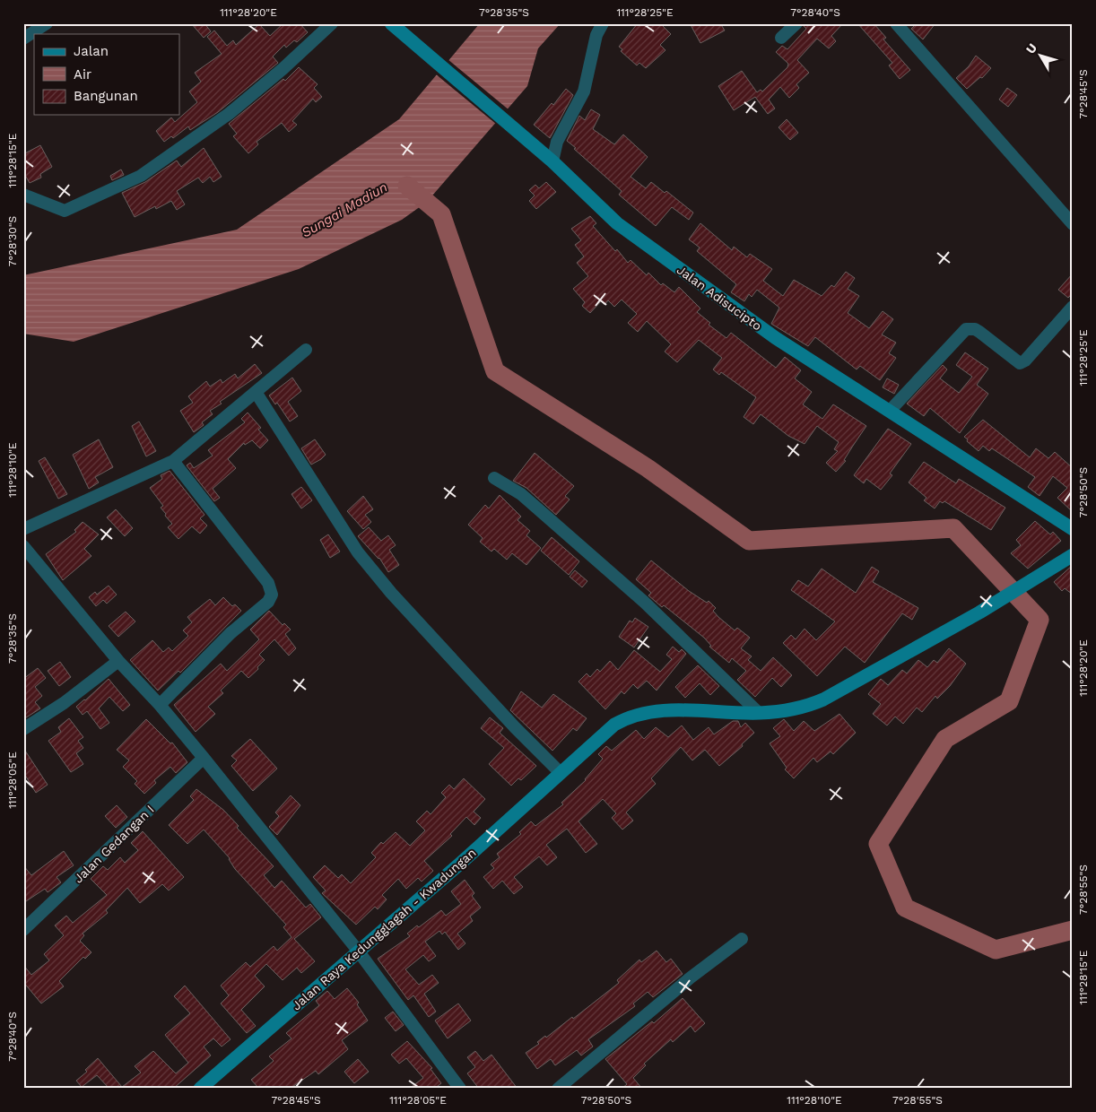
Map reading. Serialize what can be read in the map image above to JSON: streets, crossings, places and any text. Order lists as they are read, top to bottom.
{
  "streets": {
    "main road": ["Jalan Adisucipto", "Jalan Raya Kedungglagah - Kwadungan"],
    "street": ["Jalan Gedangan I"]
  },
  "water": ["Sungai Madiun"],
  "legend": ["Jalan", "Air", "Bangunan"],
  "north": "top left",
  "coordinates": [
    "111°28'20\"E",
    "7°28'35\"S",
    "111°28'25\"E",
    "7°28'40\"S",
    "7°28'45\"S",
    "111°28'15\"E",
    "7°28'30\"S",
    "111°28'10\"E",
    "7°28'50\"S",
    "111°28'05\"E",
    "7°28'55\"S"
  ]
}
